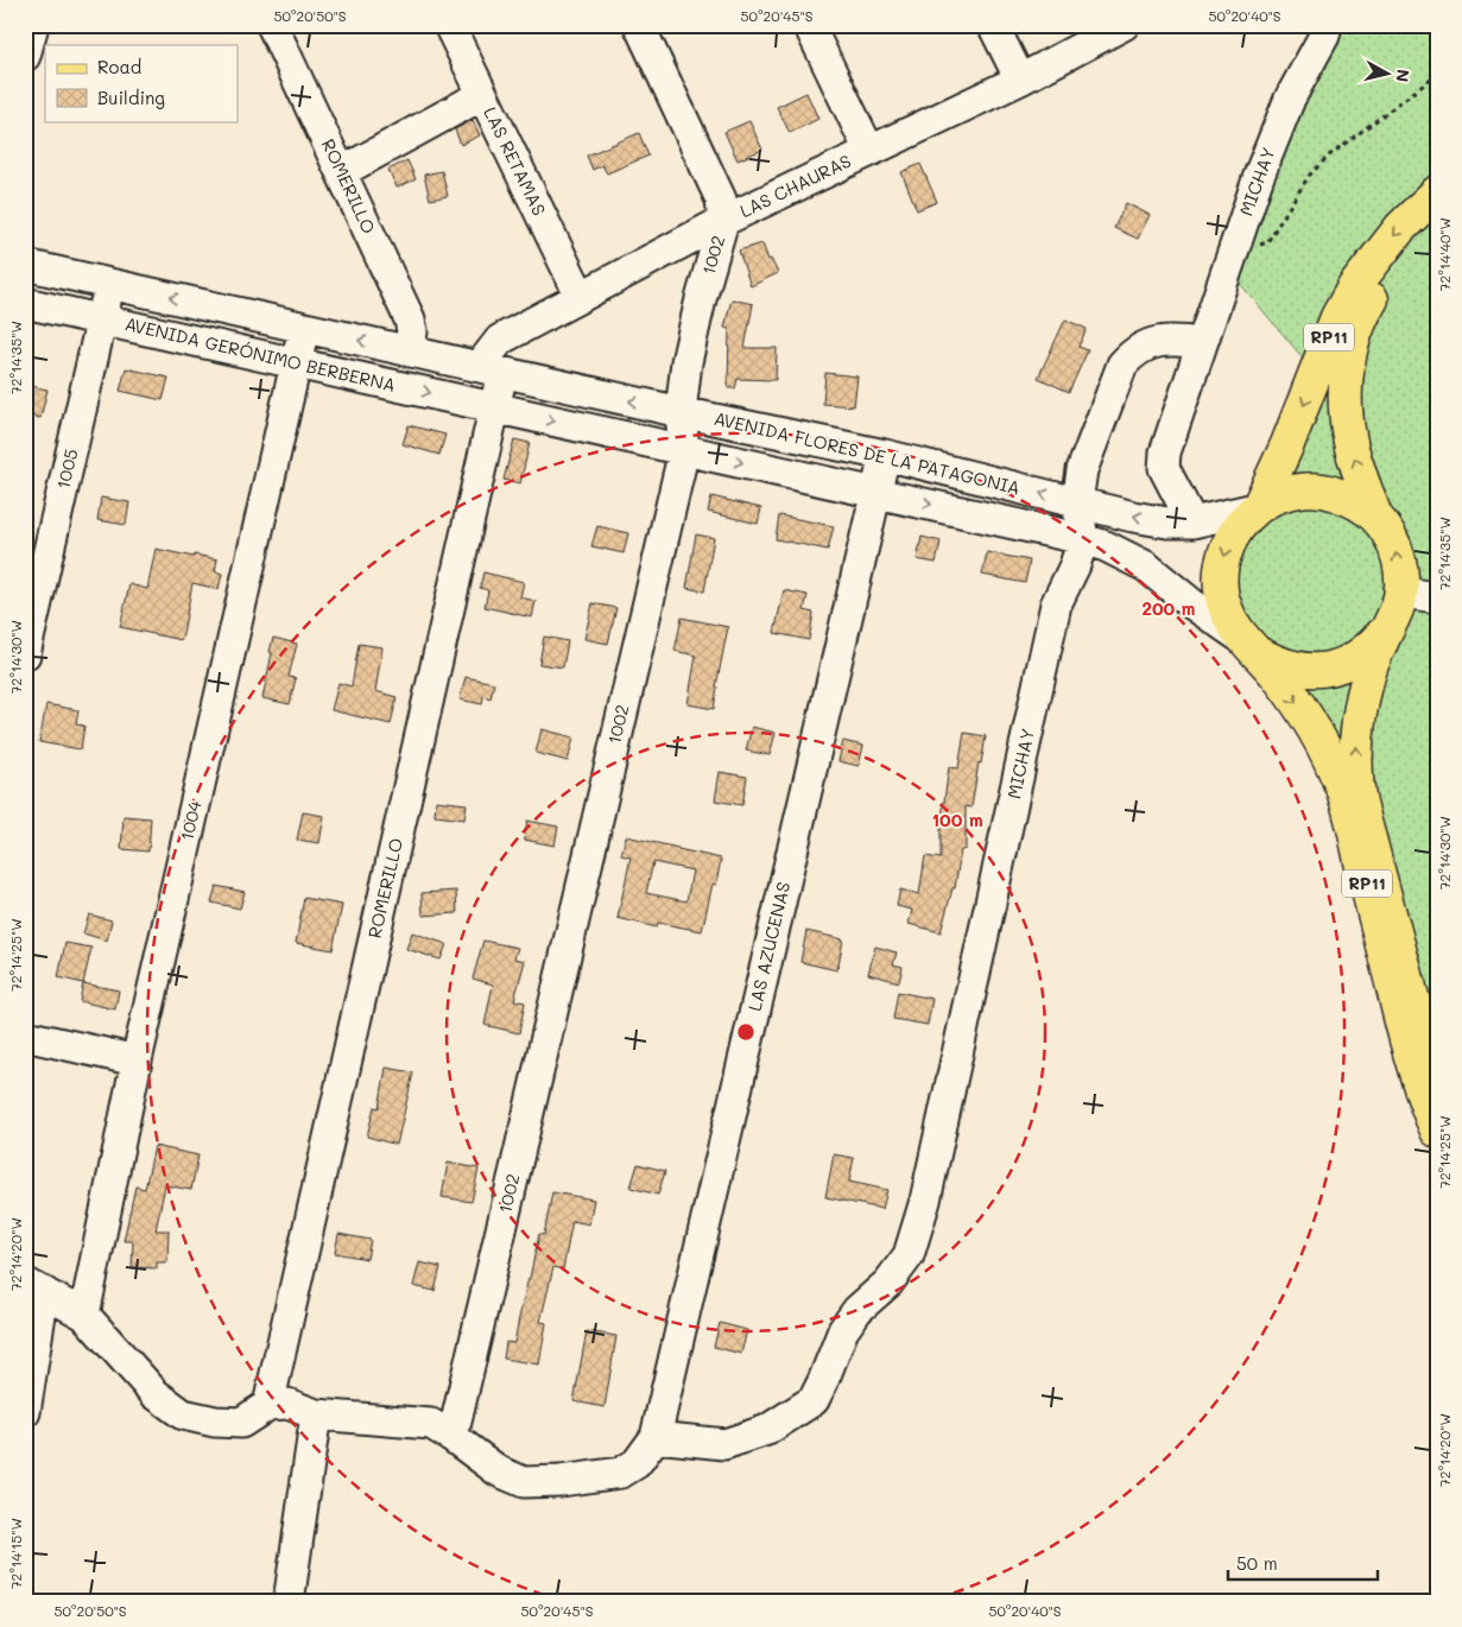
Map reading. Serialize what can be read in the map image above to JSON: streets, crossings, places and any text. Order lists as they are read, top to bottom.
{
  "streets": {
    "main road": ["RP11"],
    "street": [
      "LAS RETAMAS",
      "MICHAY",
      "ROMERILLO",
      "LAS CHAURAS",
      "1002",
      "AVENIDA GERÓNIMO BERBERNA",
      "AVENIDA FLORES DE LA PATAGONIA",
      "1005",
      "1004",
      "LAS AZUCENAS"
    ]
  },
  "crossings": [
    ["LAS RETAMAS", "LAS CHAURAS"],
    ["MICHAY", "AVENIDA FLORES DE LA PATAGONIA"],
    ["MICHAY", "LAS AZUCENAS"],
    ["ROMERILLO", "LAS CHAURAS"],
    ["ROMERILLO", "AVENIDA GERÓNIMO BERBERNA"],
    ["ROMERILLO", "AVENIDA FLORES DE LA PATAGONIA"],
    ["LAS CHAURAS", "1002"],
    ["LAS CHAURAS", "AVENIDA GERÓNIMO BERBERNA"],
    ["LAS CHAURAS", "AVENIDA FLORES DE LA PATAGONIA"],
    ["1002", "AVENIDA FLORES DE LA PATAGONIA"],
    ["RP11", "AVENIDA FLORES DE LA PATAGONIA"],
    ["AVENIDA GERÓNIMO BERBERNA", "AVENIDA FLORES DE LA PATAGONIA"],
    ["AVENIDA GERÓNIMO BERBERNA", "1005"],
    ["AVENIDA GERÓNIMO BERBERNA", "1004"],
    ["AVENIDA FLORES DE LA PATAGONIA", "LAS AZUCENAS"]
  ],
  "legend": ["Road", "Building"],
  "scale_bar": "50 m",
  "north": "right",
  "coordinates": [
    "50°20'50\"S",
    "50°20'45\"S",
    "50°20'40\"S",
    "72°14'40\"W",
    "72°14'35\"W",
    "72°14'30\"W",
    "72°14'25\"W",
    "72°14'20\"W",
    "72°14'15\"W"
  ],
  "rings": ["200 m", "100 m"]
}
